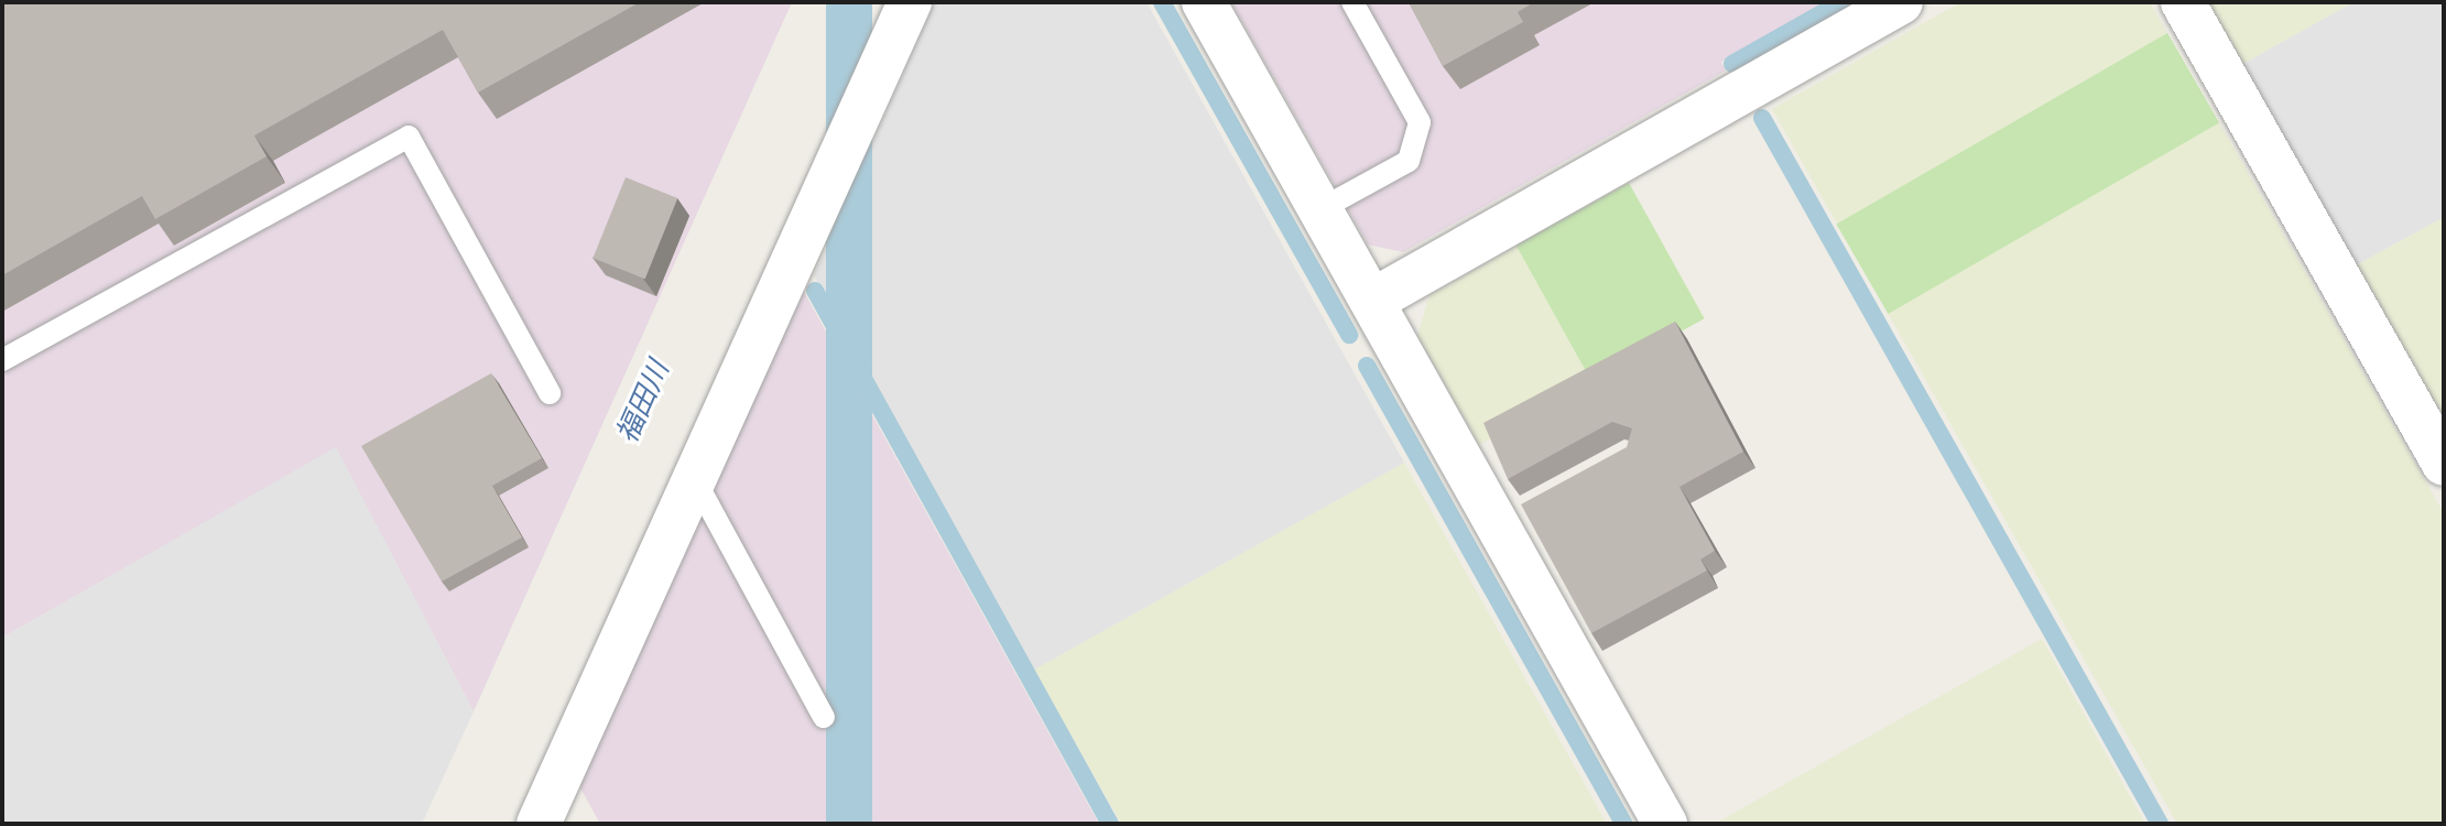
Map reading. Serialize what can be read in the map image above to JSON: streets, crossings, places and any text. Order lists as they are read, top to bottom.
{
  "water": ["福田川"]
}
